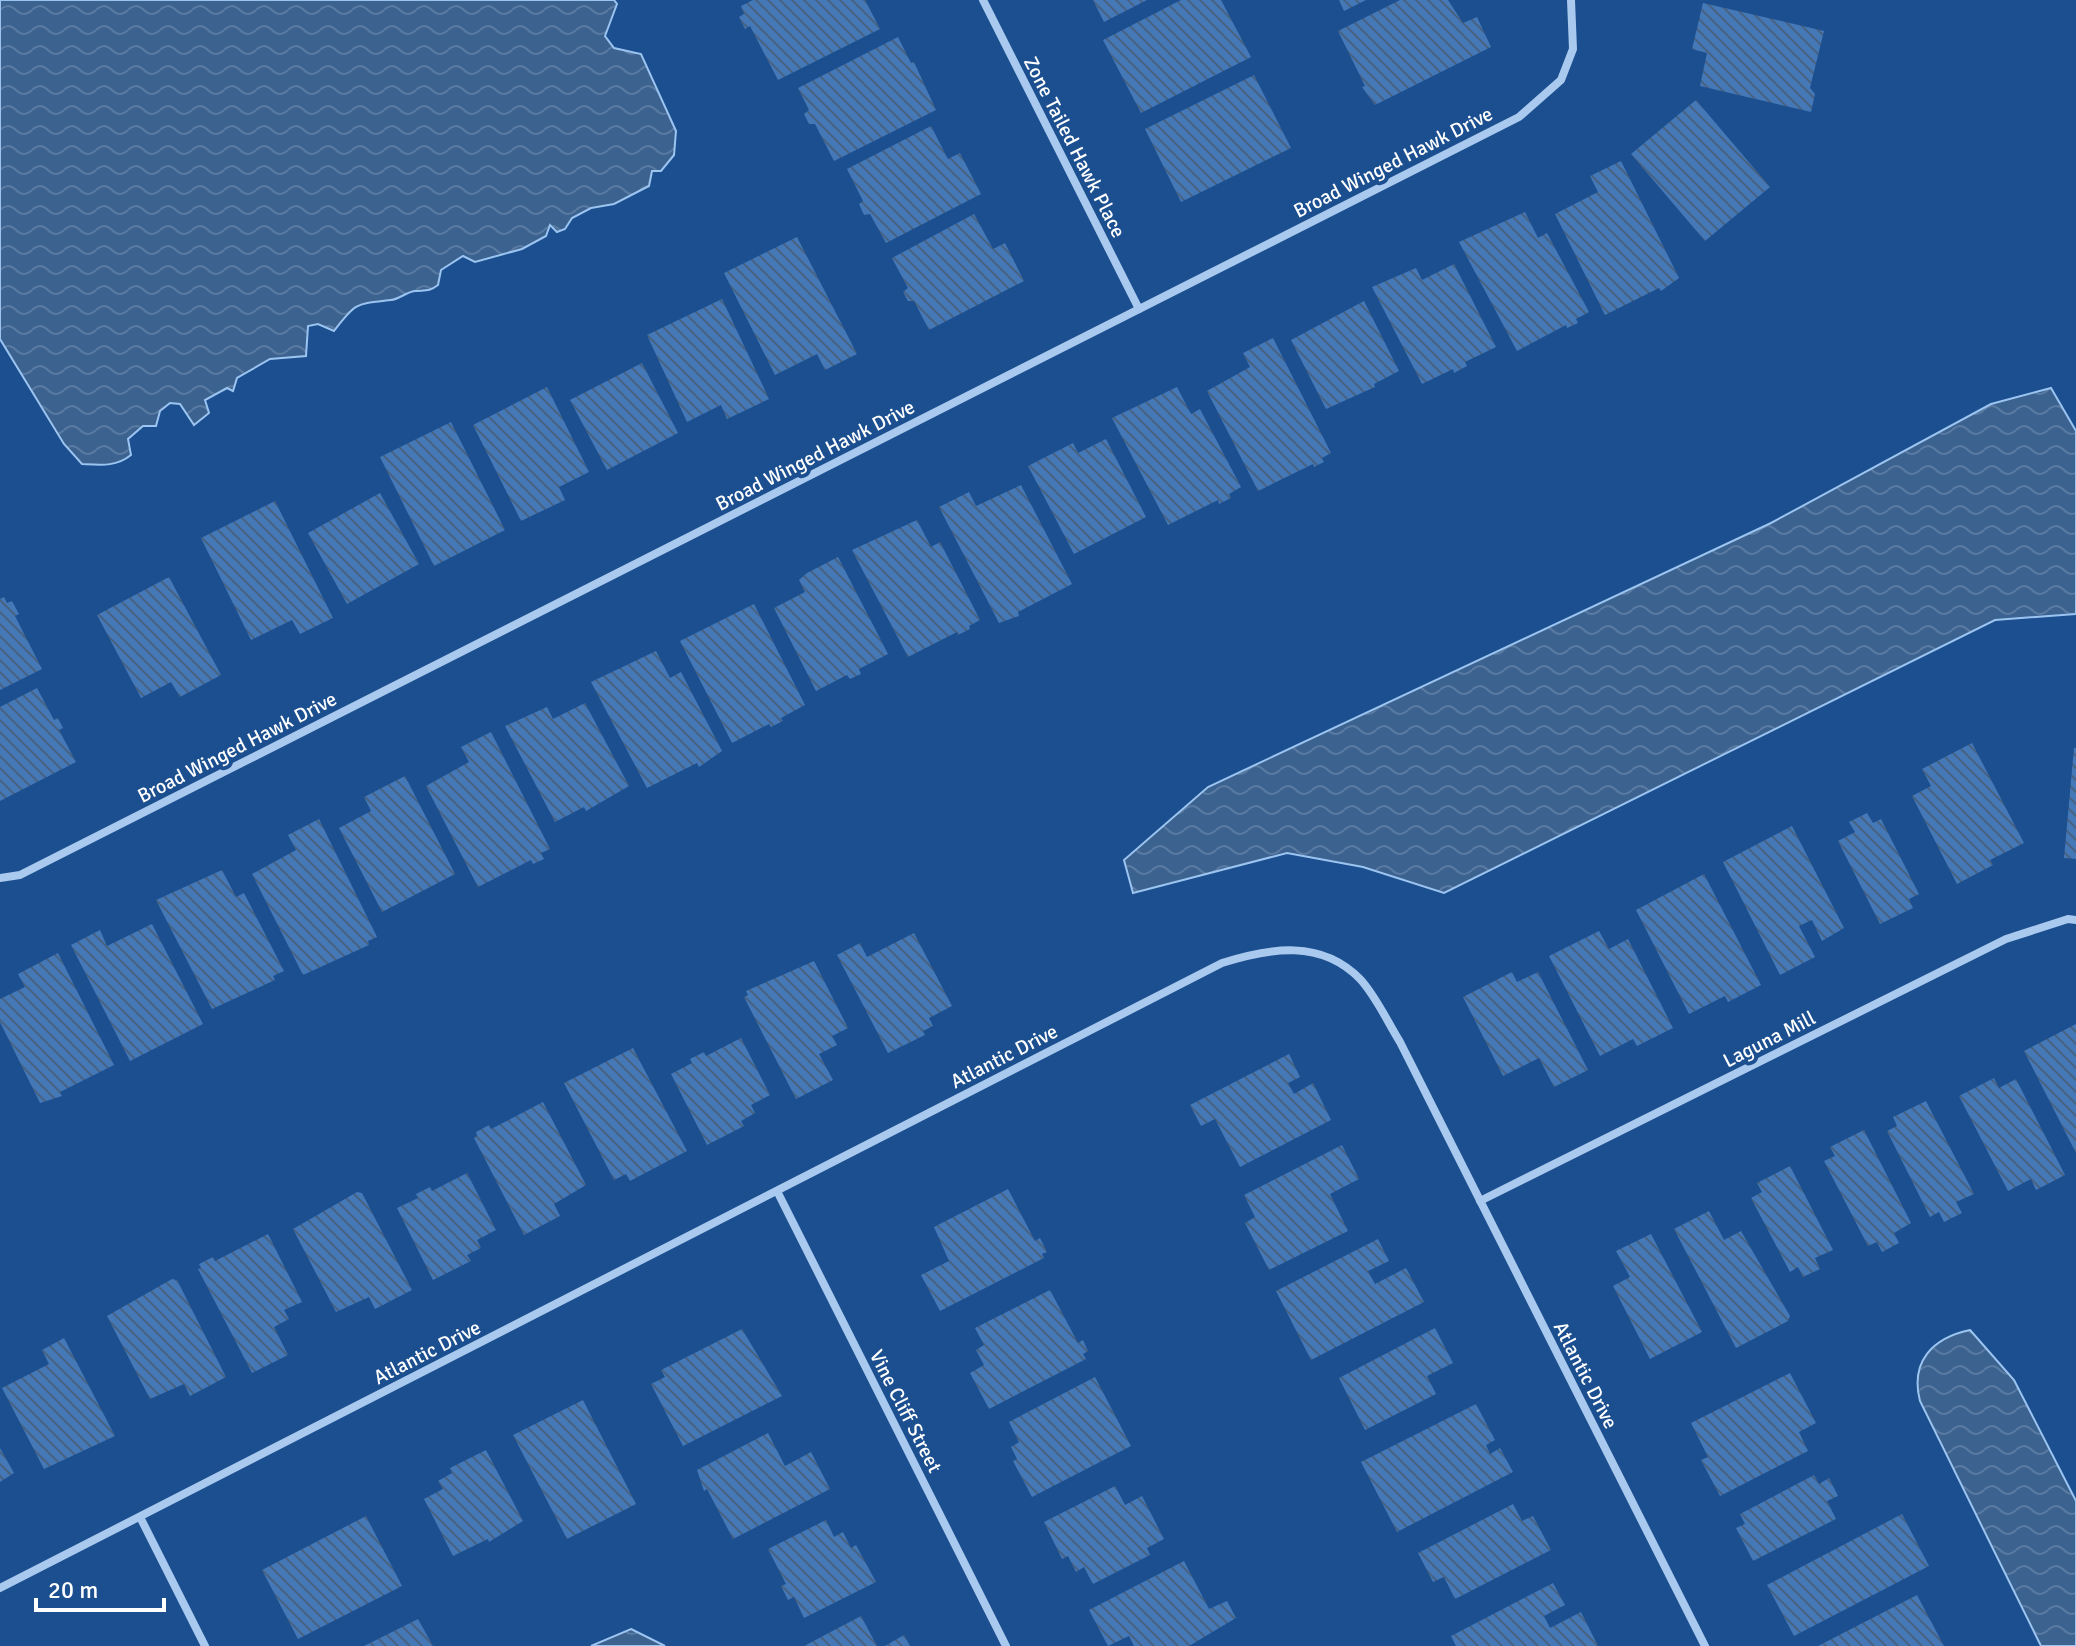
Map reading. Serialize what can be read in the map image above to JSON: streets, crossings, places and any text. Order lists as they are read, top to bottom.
{
  "streets": {
    "street": [
      "Zone Tailed Hawk Place",
      "Broad Winged Hawk Drive",
      "Laguna Mill",
      "Atlantic Drive",
      "Vine Cliff Street"
    ]
  },
  "crossings": [
    ["Zone Tailed Hawk Place", "Broad Winged Hawk Drive"],
    ["Laguna Mill", "Atlantic Drive"],
    ["Atlantic Drive", "Vine Cliff Street"]
  ],
  "scale_bar": "20 m"
}
